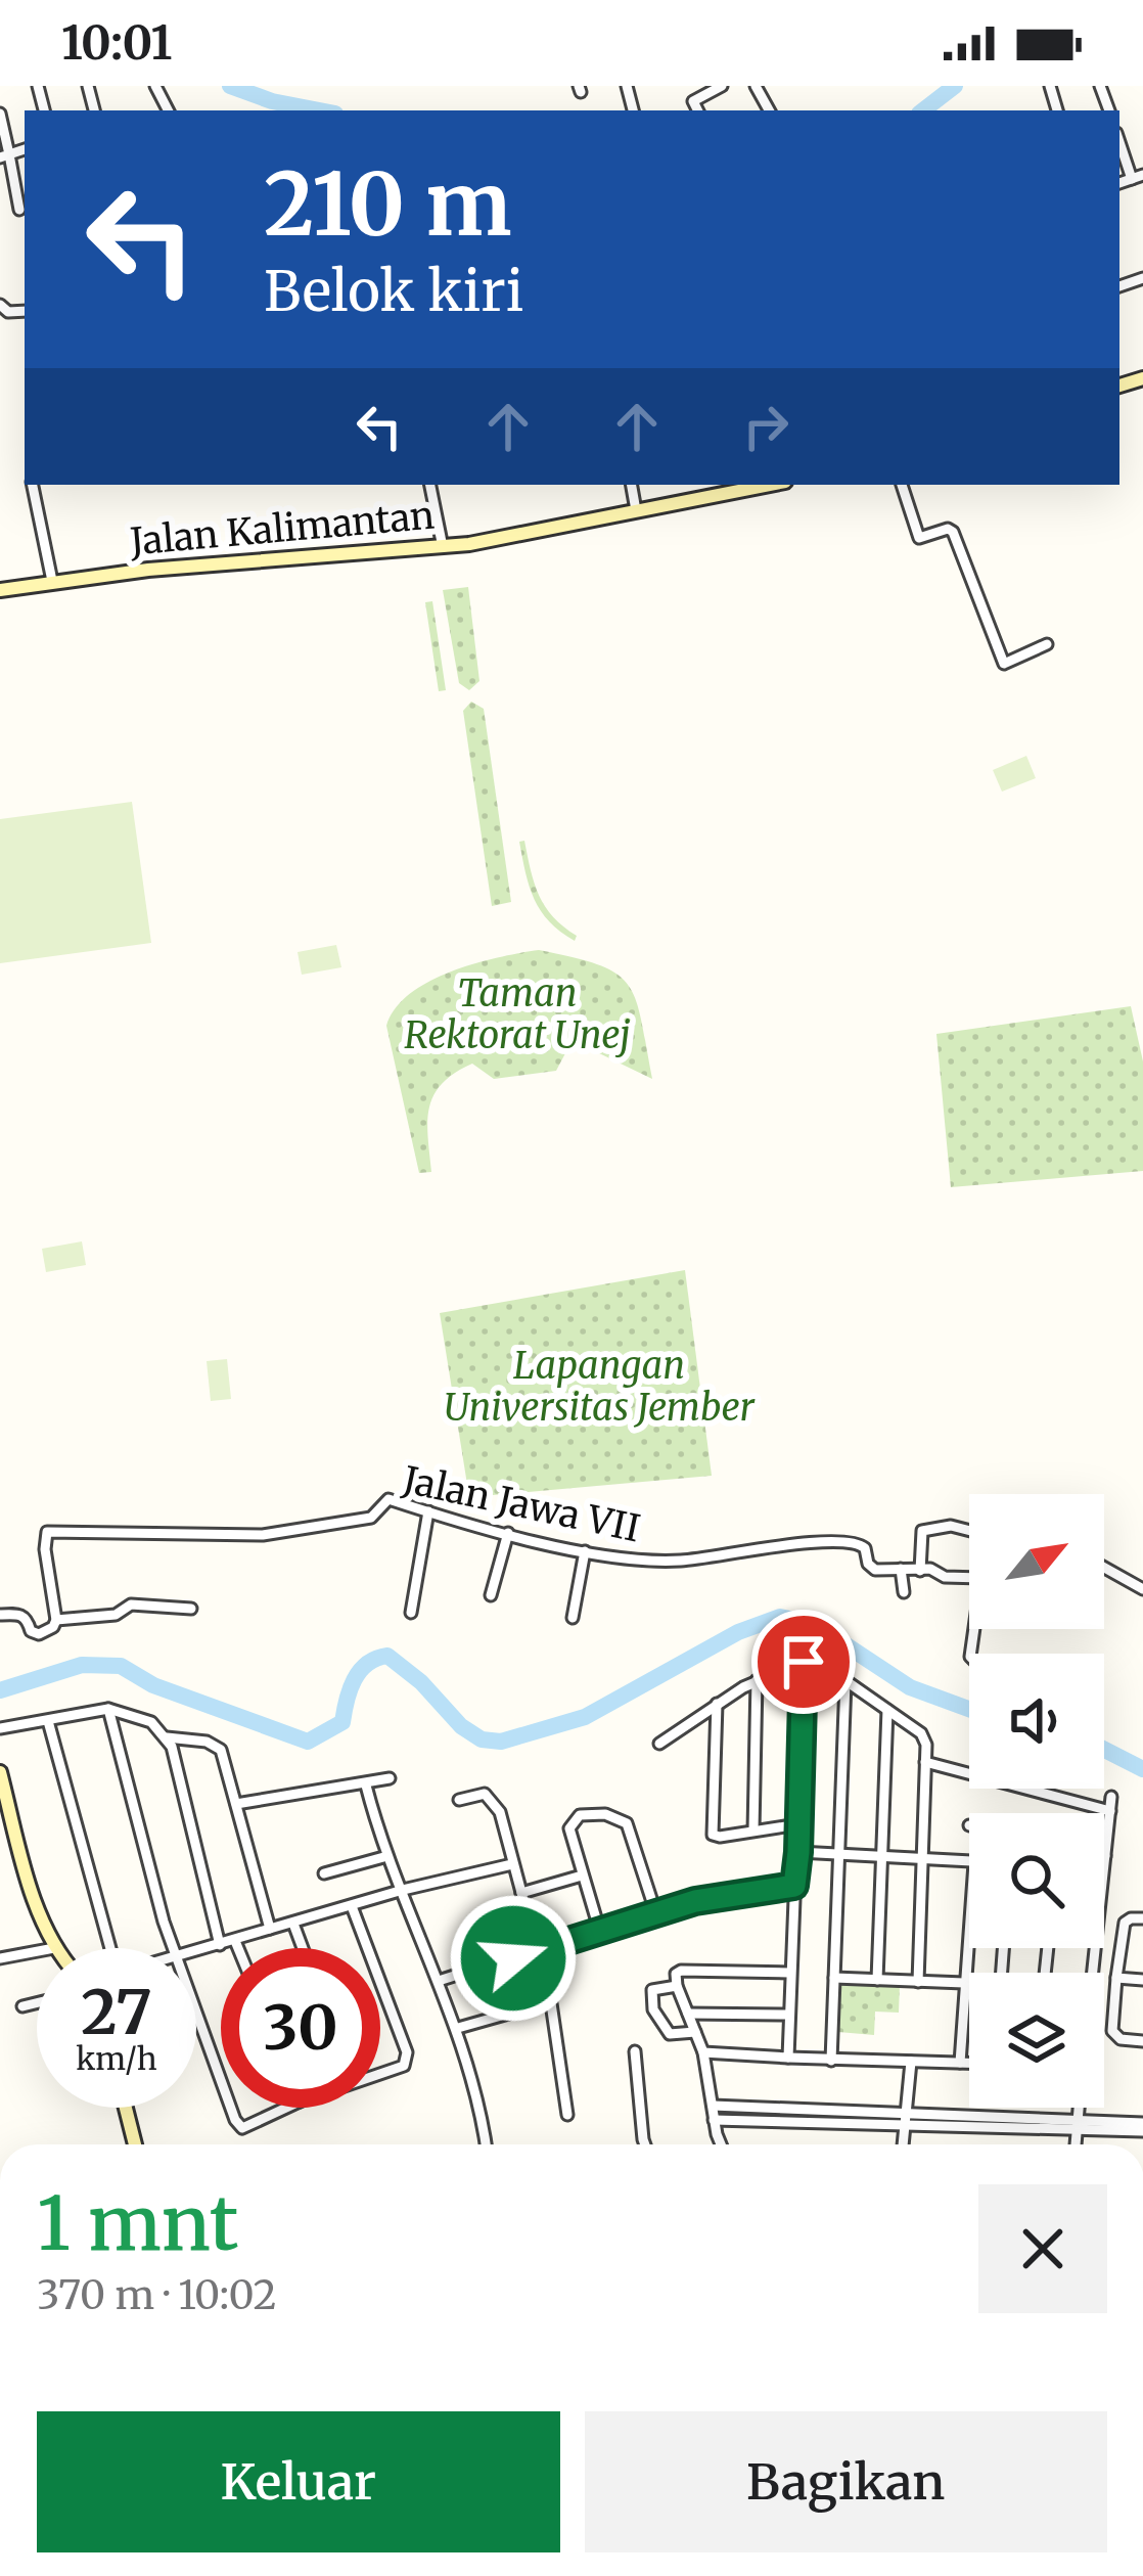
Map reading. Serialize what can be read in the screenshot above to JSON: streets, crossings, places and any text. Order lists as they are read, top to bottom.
{
  "streets": {
    "main road": ["Jalan Kalimantan"],
    "street": ["Jalan Jawa VII"]
  },
  "parks": ["Taman Rektorat Unej", "Lapangan Universitas Jember"],
  "north": "top right",
  "page": {
    "status": "10:01",
    "turn": ["210 m", "Belok kiri"],
    "speed": "27 km/h",
    "limit": "30",
    "heading": ["1 mnt", "370 m · 10:02"],
    "buttons": ["Keluar", "Bagikan"]
  }
}
